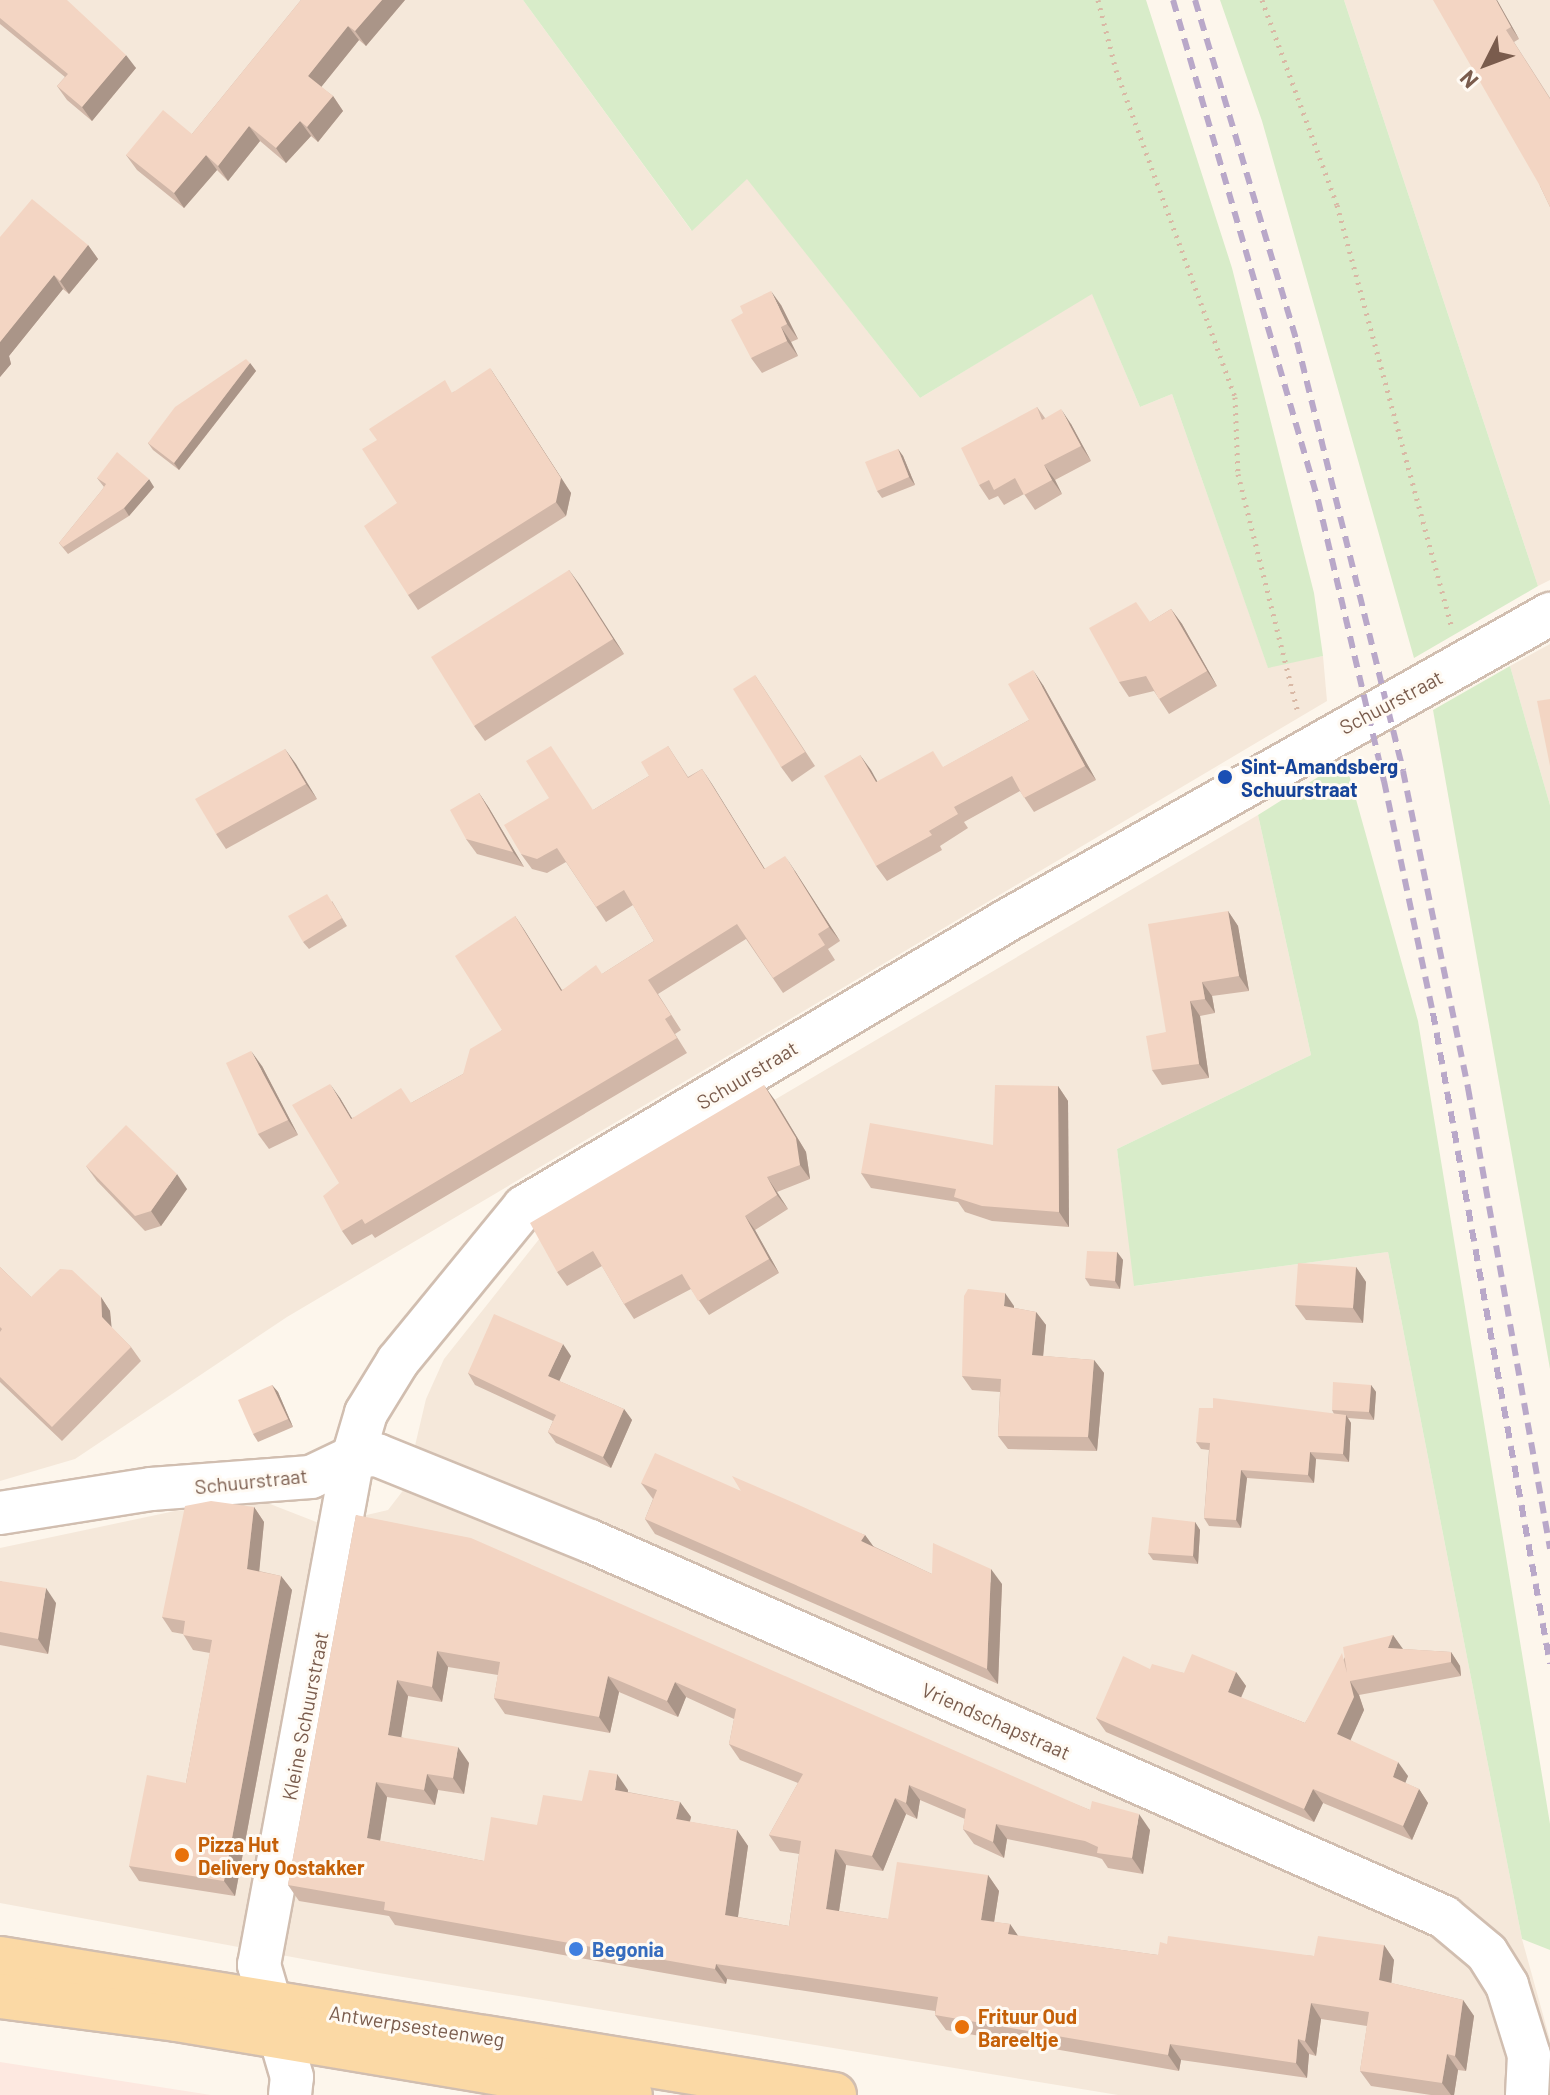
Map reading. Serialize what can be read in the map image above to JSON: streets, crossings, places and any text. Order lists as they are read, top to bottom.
{
  "streets": {
    "main road": ["Antwerpsesteenweg"],
    "street": ["Schuurstraat", "Kleine Schuurstraat", "Vriendschapstraat"]
  },
  "crossings": [
    ["Schuurstraat", "Kleine Schuurstraat"],
    ["Schuurstraat", "Vriendschapstraat"],
    ["Kleine Schuurstraat", "Vriendschapstraat"],
    ["Kleine Schuurstraat", "Antwerpsesteenweg"]
  ],
  "places": [
    "Sint-Amandsberg Schuurstraat",
    "Pizza Hut Delivery Oostakker",
    "Begonia",
    "Frituur Oud Bareeltje"
  ],
  "north": "bottom left"
}
